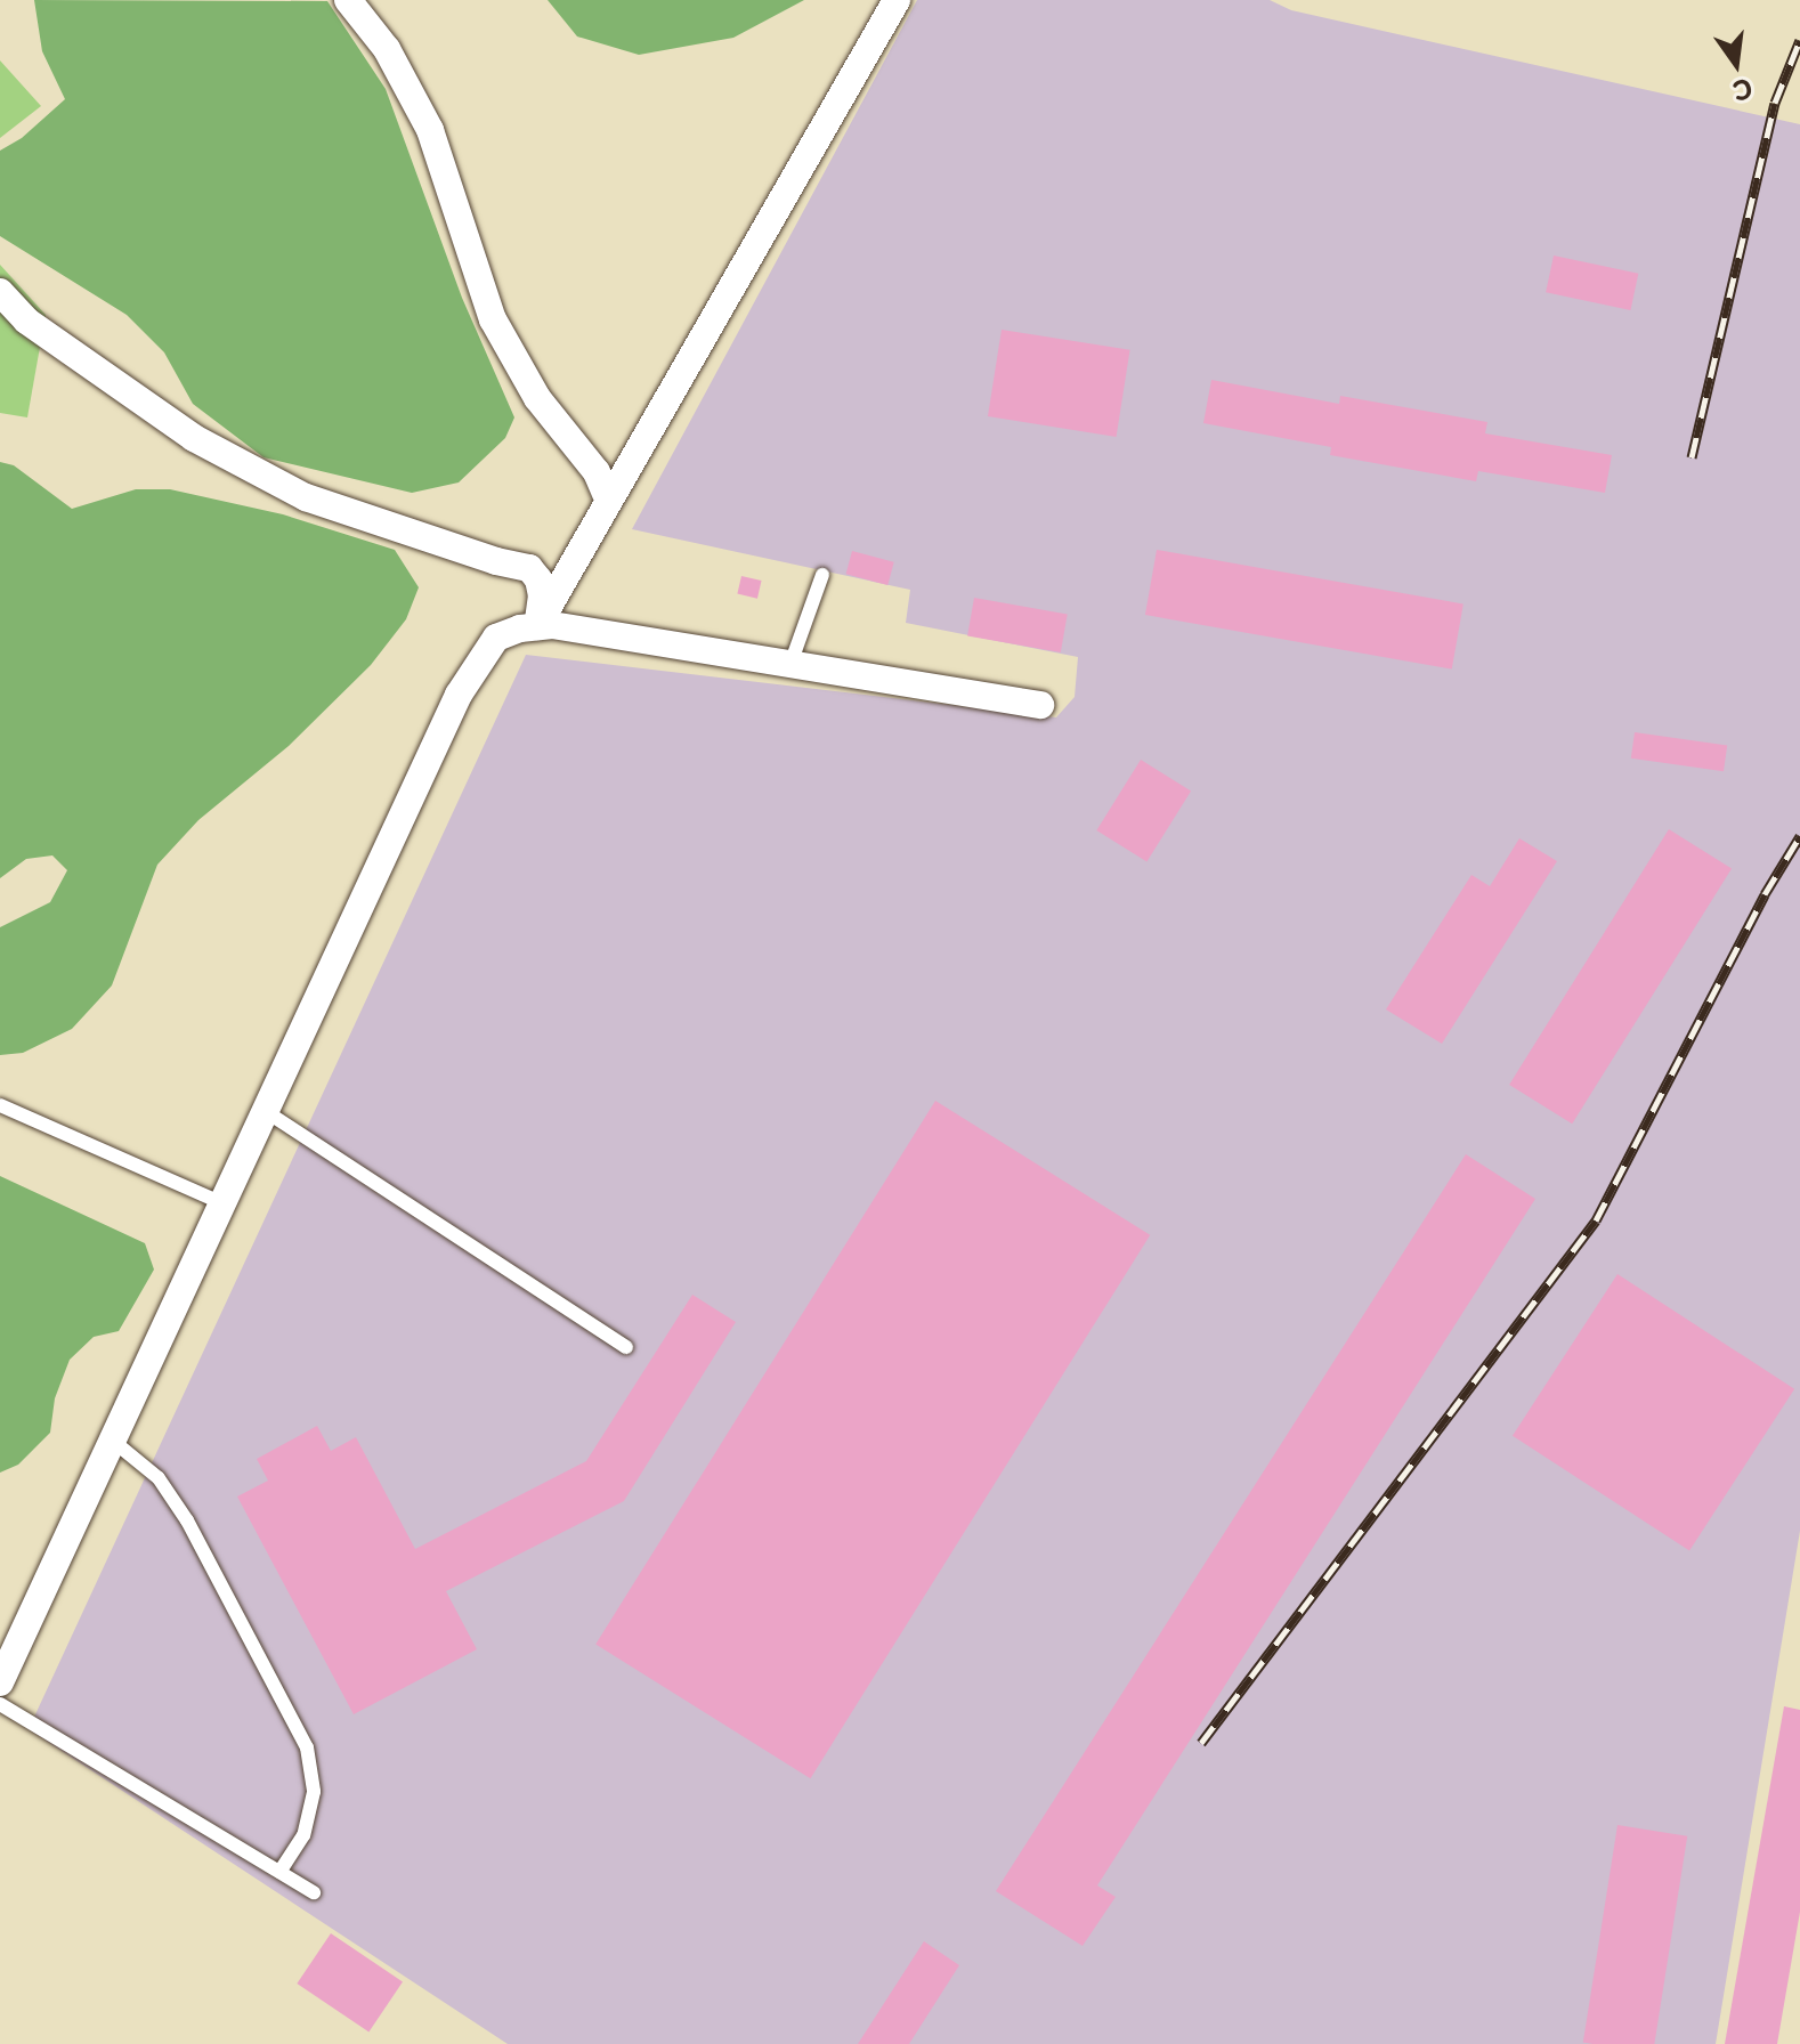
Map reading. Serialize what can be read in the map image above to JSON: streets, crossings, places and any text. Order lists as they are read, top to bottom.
{
  "north": "bottom"
}
